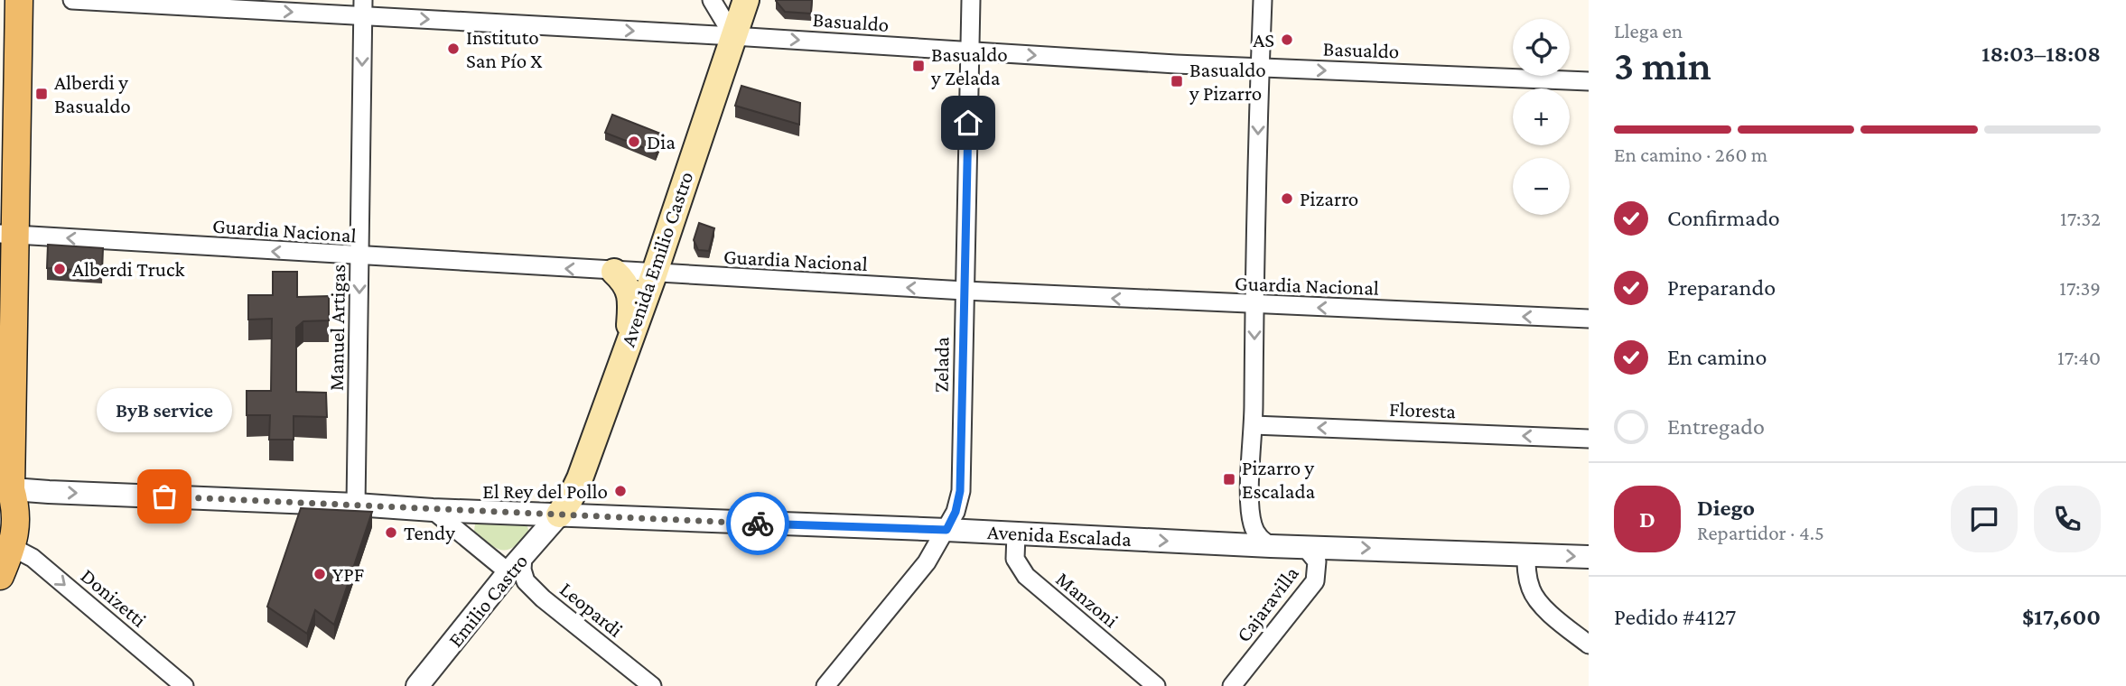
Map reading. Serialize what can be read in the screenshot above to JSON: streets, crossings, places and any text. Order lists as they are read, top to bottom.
{
  "streets": {
    "main road": ["Avenida Emilio Castro"],
    "street": [
      "Basualdo",
      "Guardia Nacional",
      "Manuel Artigas",
      "Zelada",
      "Floresta",
      "Avenida Escalada",
      "Donizetti",
      "Manzoni",
      "Emilio Castro",
      "Cajaravilla",
      "Leopardi"
    ]
  },
  "crossings": [
    ["Basualdo", "Avenida Emilio Castro"],
    ["Basualdo", "Manuel Artigas"],
    ["Basualdo", "Zelada"],
    ["Guardia Nacional", "Avenida Emilio Castro"],
    ["Guardia Nacional", "Manuel Artigas"],
    ["Guardia Nacional", "Zelada"],
    ["Avenida Emilio Castro", "Avenida Escalada"],
    ["Avenida Emilio Castro", "Emilio Castro"],
    ["Manuel Artigas", "Avenida Escalada"],
    ["Zelada", "Avenida Escalada"],
    ["Avenida Escalada", "Manzoni"],
    ["Avenida Escalada", "Emilio Castro"],
    ["Avenida Escalada", "Cajaravilla"],
    ["Emilio Castro", "Leopardi"]
  ],
  "one_way": [
    "Basualdo",
    "Guardia Nacional",
    "Manuel Artigas",
    "Floresta",
    "Avenida Escalada",
    "Donizetti"
  ],
  "places": {
    "other": [
      "AS",
      "Instituto San Pío X",
      "Dia",
      "Pizarro",
      "Alberdi Truck",
      "El Rey del Pollo",
      "ByB service",
      "Tendy",
      "YPF"
    ],
    "transit": [
      "Basualdo y Zelada",
      "Basualdo y Pizarro",
      "Alberdi y Basualdo",
      "Pizarro y Escalada"
    ]
  },
  "page": {
    "heading": ["3 min", "Llega en", "18:03–18:08"],
    "panel": [
      "Diego",
      "Repartidor · 4.5",
      "Pedido #4127",
      "$17,600"
    ],
    "map_buttons": ["+", "−"],
    "bar": "En camino · 260 m",
    "list": [
      ["Confirmado", "17:32"],
      ["Preparando", "17:39"],
      ["En camino", "17:40"],
      "Entregado"
    ],
    "bubble": "ByB service",
    "round": "D"
  }
}
